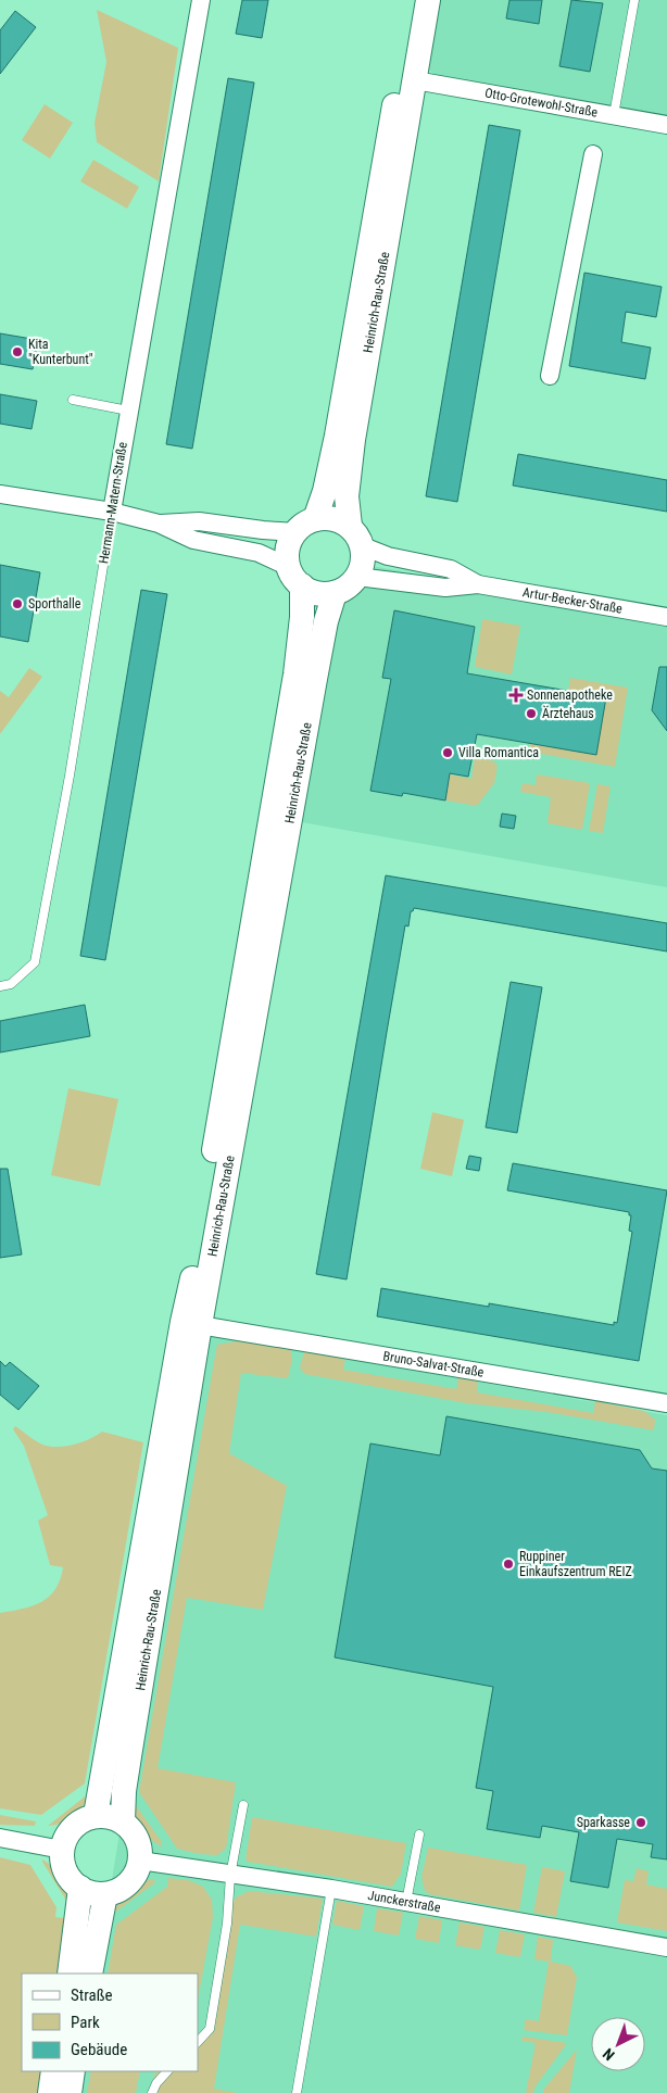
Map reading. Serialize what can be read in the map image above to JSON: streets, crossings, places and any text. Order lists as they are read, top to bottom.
{
  "streets": {
    "main road": ["Heinrich-Rau-Straße"],
    "street": [
      "Otto-Grotewohl-Straße",
      "Hermann-Matern-Straße",
      "Artur-Becker-Straße",
      "Bruno-Salvat-Straße",
      "Junckerstraße"
    ]
  },
  "crossings": [
    ["Otto-Grotewohl-Straße", "Heinrich-Rau-Straße"],
    ["Heinrich-Rau-Straße", "Artur-Becker-Straße"],
    ["Heinrich-Rau-Straße", "Bruno-Salvat-Straße"],
    ["Heinrich-Rau-Straße", "Junckerstraße"]
  ],
  "places": {
    "other": [
      "Kita \"Kunterbunt\"",
      "Sporthalle",
      "Ärztehaus",
      "Villa Romantica",
      "Ruppiner Einkaufszentrum REIZ",
      "Sparkasse"
    ],
    "health": ["Sonnenapotheke"]
  },
  "legend": ["Straße", "Park", "Gebäude"],
  "north": "bottom left"
}
